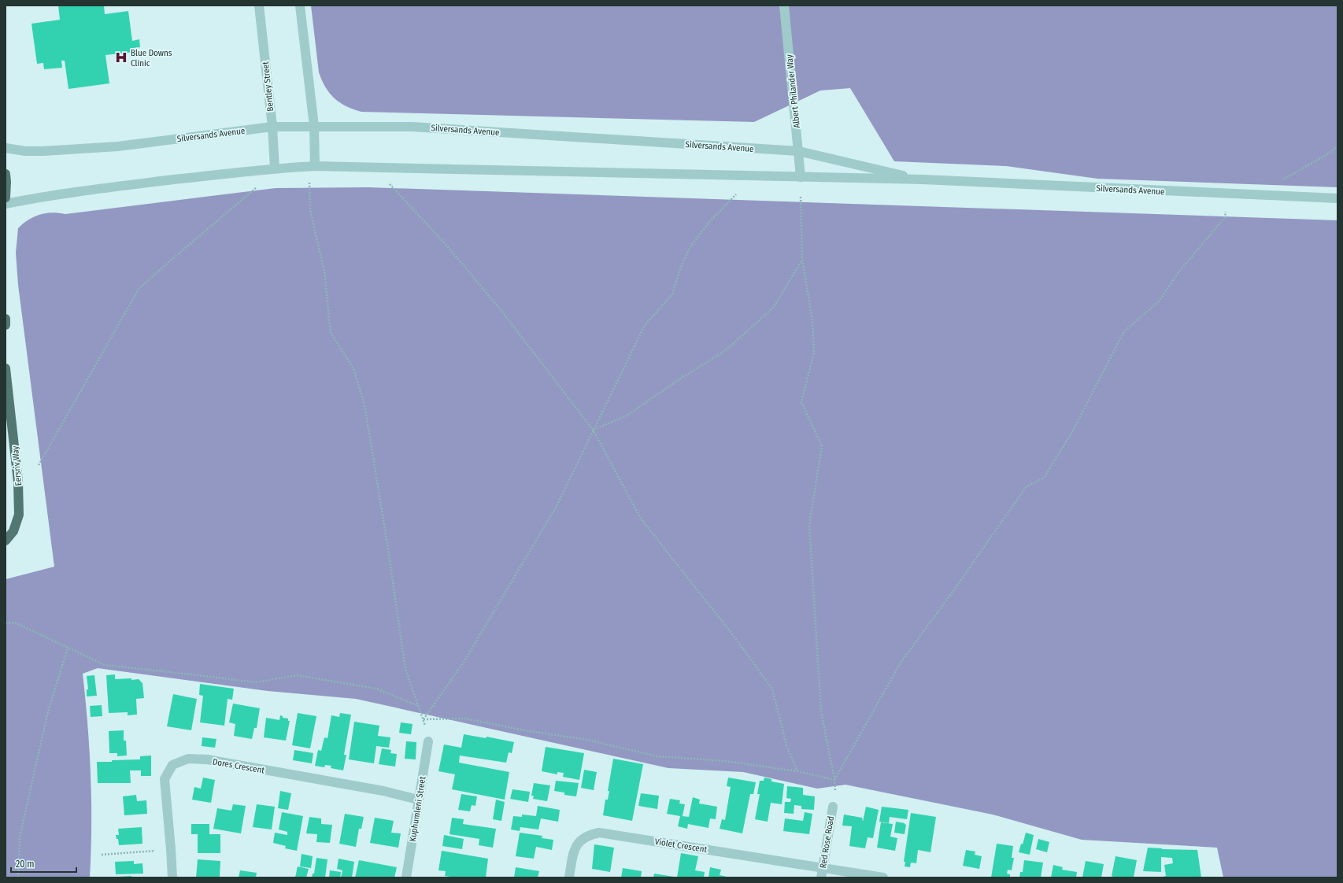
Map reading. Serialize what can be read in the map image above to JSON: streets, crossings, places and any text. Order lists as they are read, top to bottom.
{
  "streets": {
    "main road": ["Eersriv Way"],
    "street": [
      "Bentley Street",
      "Albert Philander Way",
      "Silversands Avenue",
      "Dores Crescent",
      "Kuphumleni Street",
      "Red Rose Road",
      "Violet Crescent"
    ]
  },
  "crossings": [
    ["Bentley Street", "Silversands Avenue"],
    ["Albert Philander Way", "Silversands Avenue"],
    ["Dores Crescent", "Kuphumleni Street"],
    ["Red Rose Road", "Violet Crescent"]
  ],
  "places": {
    "hospital": ["Blue Downs Clinic"]
  },
  "scale_bar": "20 m"
}
